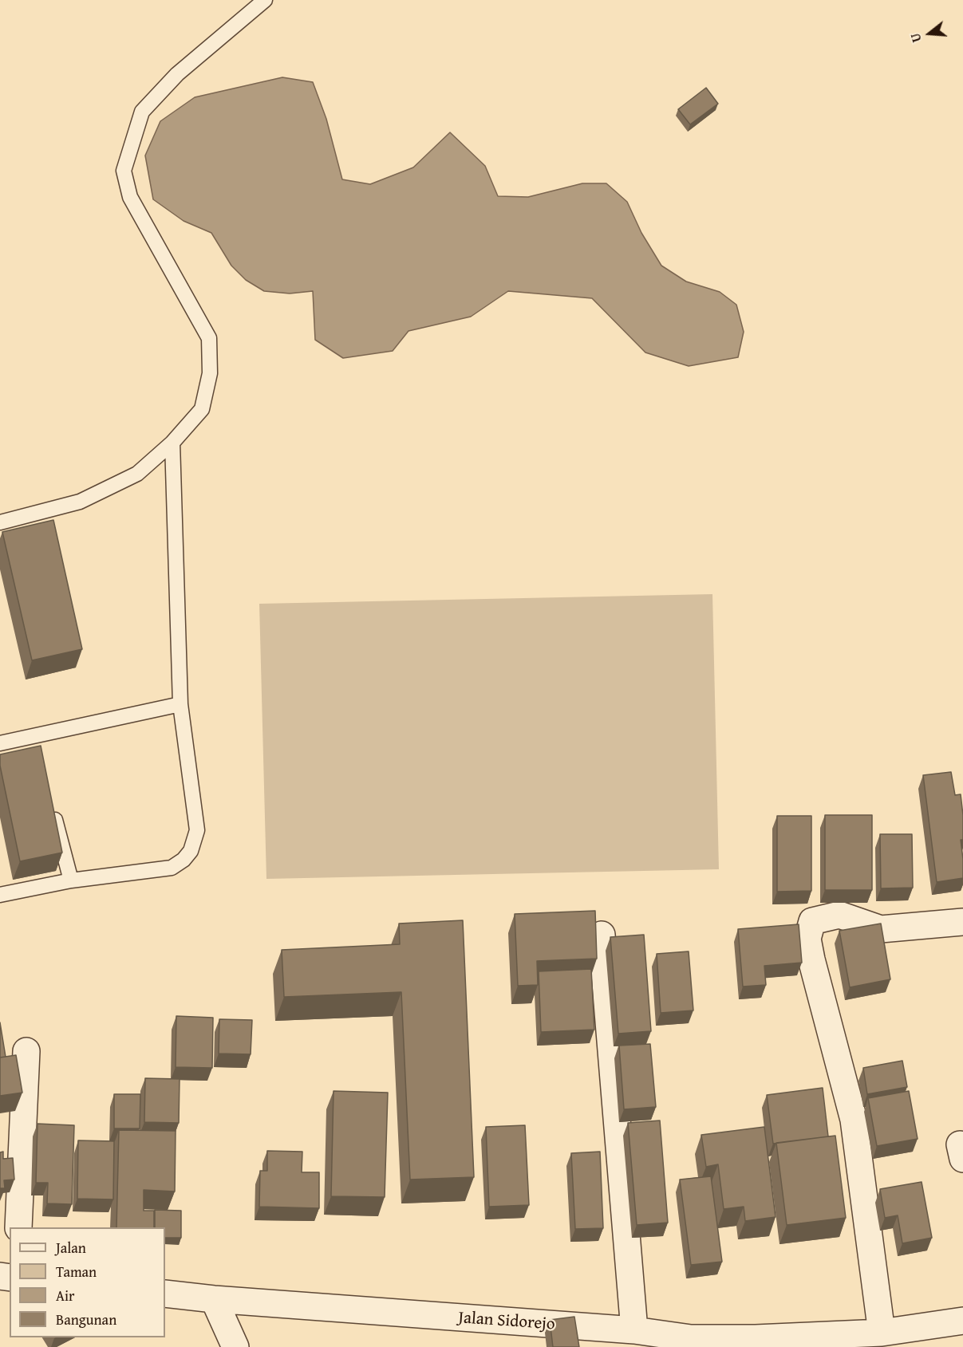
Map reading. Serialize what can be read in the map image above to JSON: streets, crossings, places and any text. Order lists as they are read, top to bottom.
{
  "streets": {
    "street": ["Jalan Sidorejo"]
  },
  "legend": [
    "Jalan",
    "Taman",
    "Air",
    "Bangunan"
  ],
  "north": "left"
}
